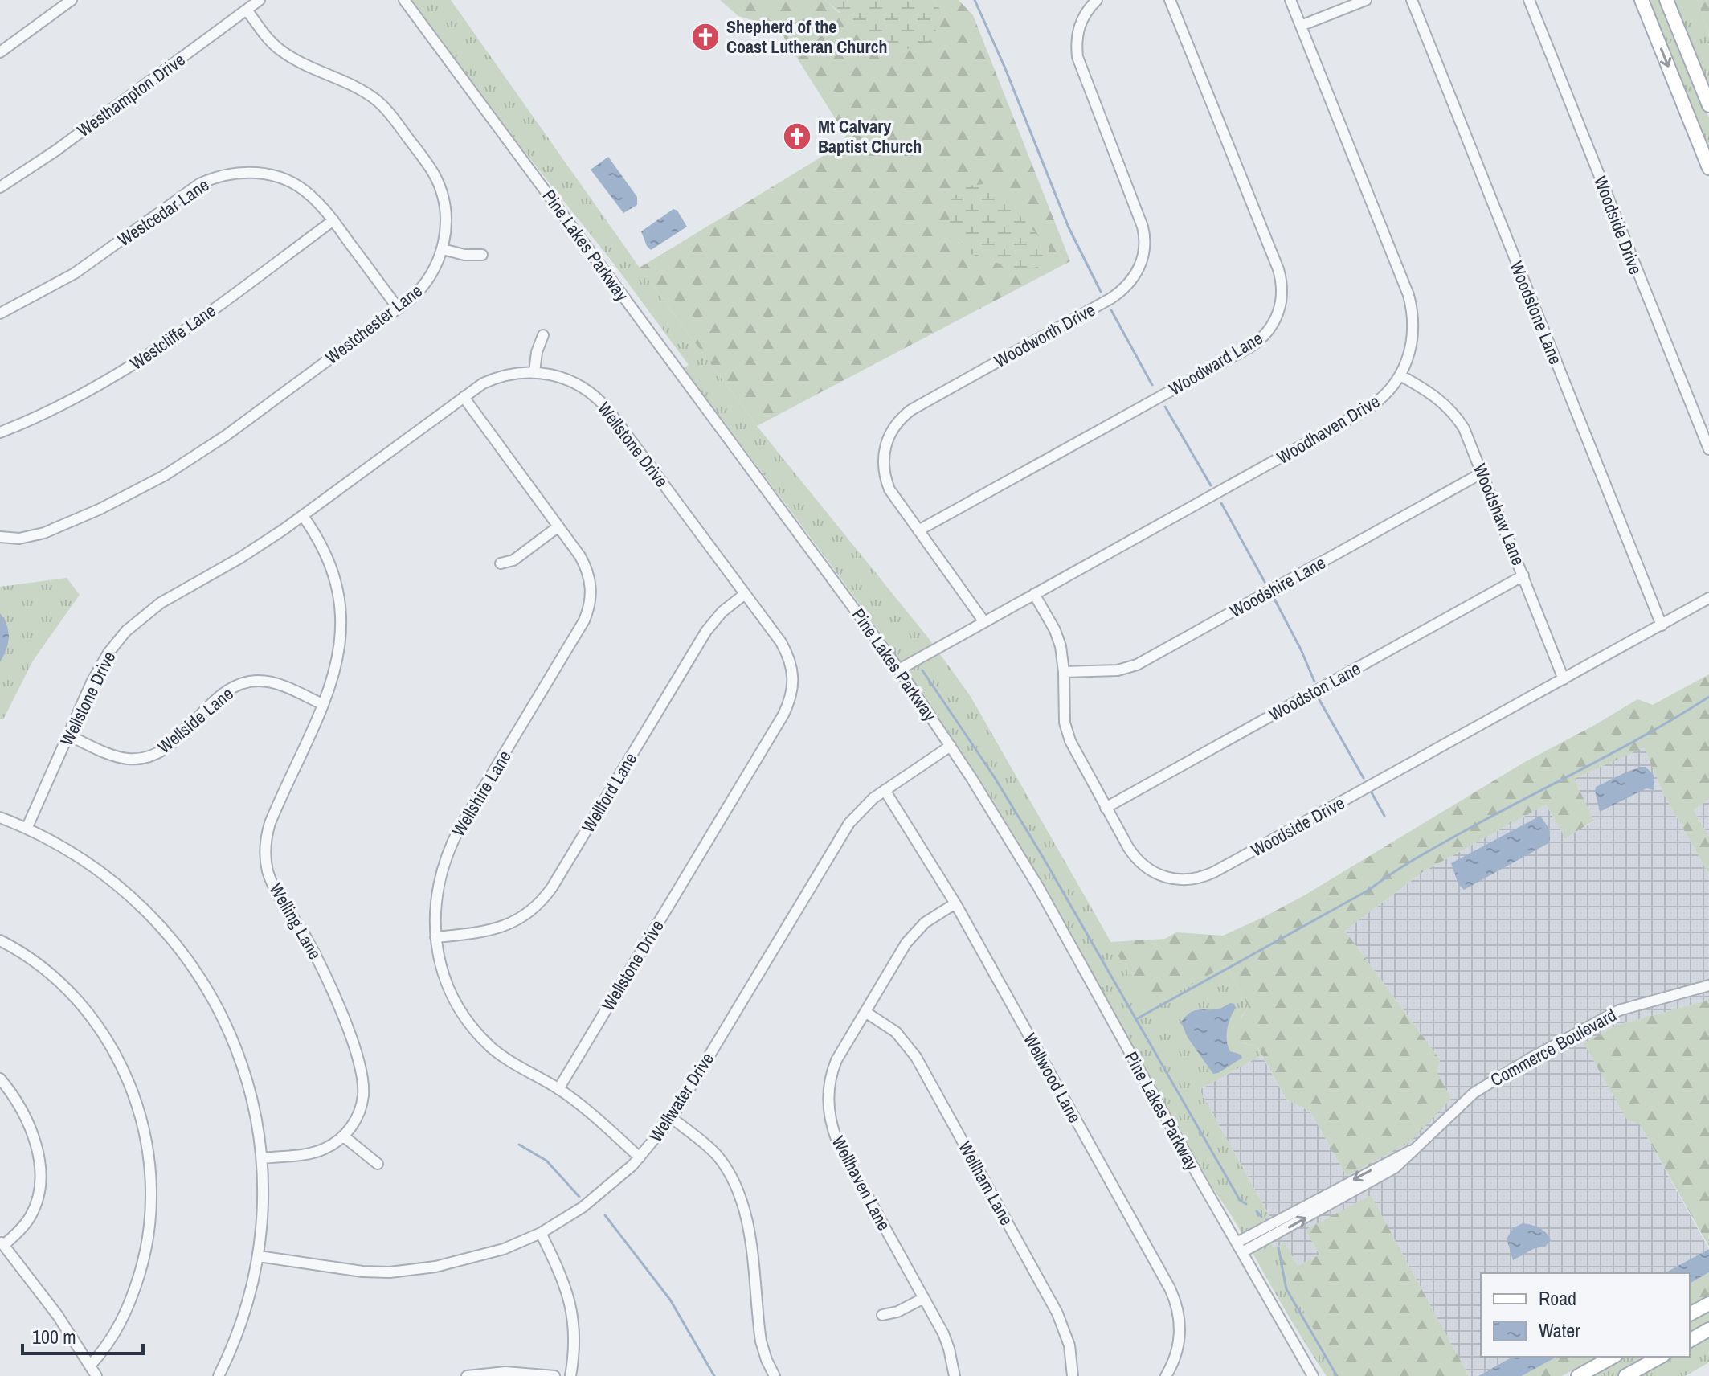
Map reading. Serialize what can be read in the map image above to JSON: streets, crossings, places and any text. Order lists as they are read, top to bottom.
{
  "streets": {
    "street": [
      "Westhampton Drive",
      "Westcedar Lane",
      "Woodside Drive",
      "Pine Lakes Parkway",
      "Woodstone Lane",
      "Westchester Lane",
      "Woodworth Drive",
      "Westcliffe Lane",
      "Woodward Lane",
      "Woodhaven Drive",
      "Wellstone Drive",
      "Woodshaw Lane",
      "Woodshire Lane",
      "Woodston Lane",
      "Wellside Lane",
      "Wellford Lane",
      "Wellshire Lane",
      "Welling Lane",
      "Commerce Boulevard",
      "Wellwood Lane",
      "Wellwater Drive",
      "Wellhaven Lane",
      "Wellham Lane"
    ]
  },
  "crossings": [
    ["Westhampton Drive", "Westchester Lane"],
    ["Westcedar Lane", "Westchester Lane"],
    ["Westcedar Lane", "Westcliffe Lane"],
    ["Woodside Drive", "Woodstone Lane"],
    ["Woodside Drive", "Woodhaven Drive"],
    ["Woodside Drive", "Woodshaw Lane"],
    ["Woodside Drive", "Woodshire Lane"],
    ["Woodside Drive", "Woodston Lane"],
    ["Pine Lakes Parkway", "Woodhaven Drive"],
    ["Pine Lakes Parkway", "Commerce Boulevard"],
    ["Pine Lakes Parkway", "Wellwater Drive"],
    ["Woodworth Drive", "Woodward Lane"],
    ["Woodworth Drive", "Woodhaven Drive"],
    ["Woodhaven Drive", "Woodshaw Lane"],
    ["Wellstone Drive", "Wellside Lane"],
    ["Wellstone Drive", "Wellford Lane"],
    ["Wellstone Drive", "Wellshire Lane"],
    ["Wellstone Drive", "Welling Lane"],
    ["Woodshaw Lane", "Woodshire Lane"],
    ["Woodshaw Lane", "Woodston Lane"],
    ["Wellside Lane", "Welling Lane"],
    ["Wellford Lane", "Wellshire Lane"],
    ["Wellshire Lane", "Wellwater Drive"],
    ["Wellwood Lane", "Wellwater Drive"],
    ["Wellwood Lane", "Wellhaven Lane"],
    ["Wellhaven Lane", "Wellham Lane"]
  ],
  "places": {
    "church": ["Shepherd of the Coast Lutheran Church", "Mt Calvary Baptist Church"]
  },
  "legend": ["Road", "Water"],
  "scale_bar": "100 m"
}
